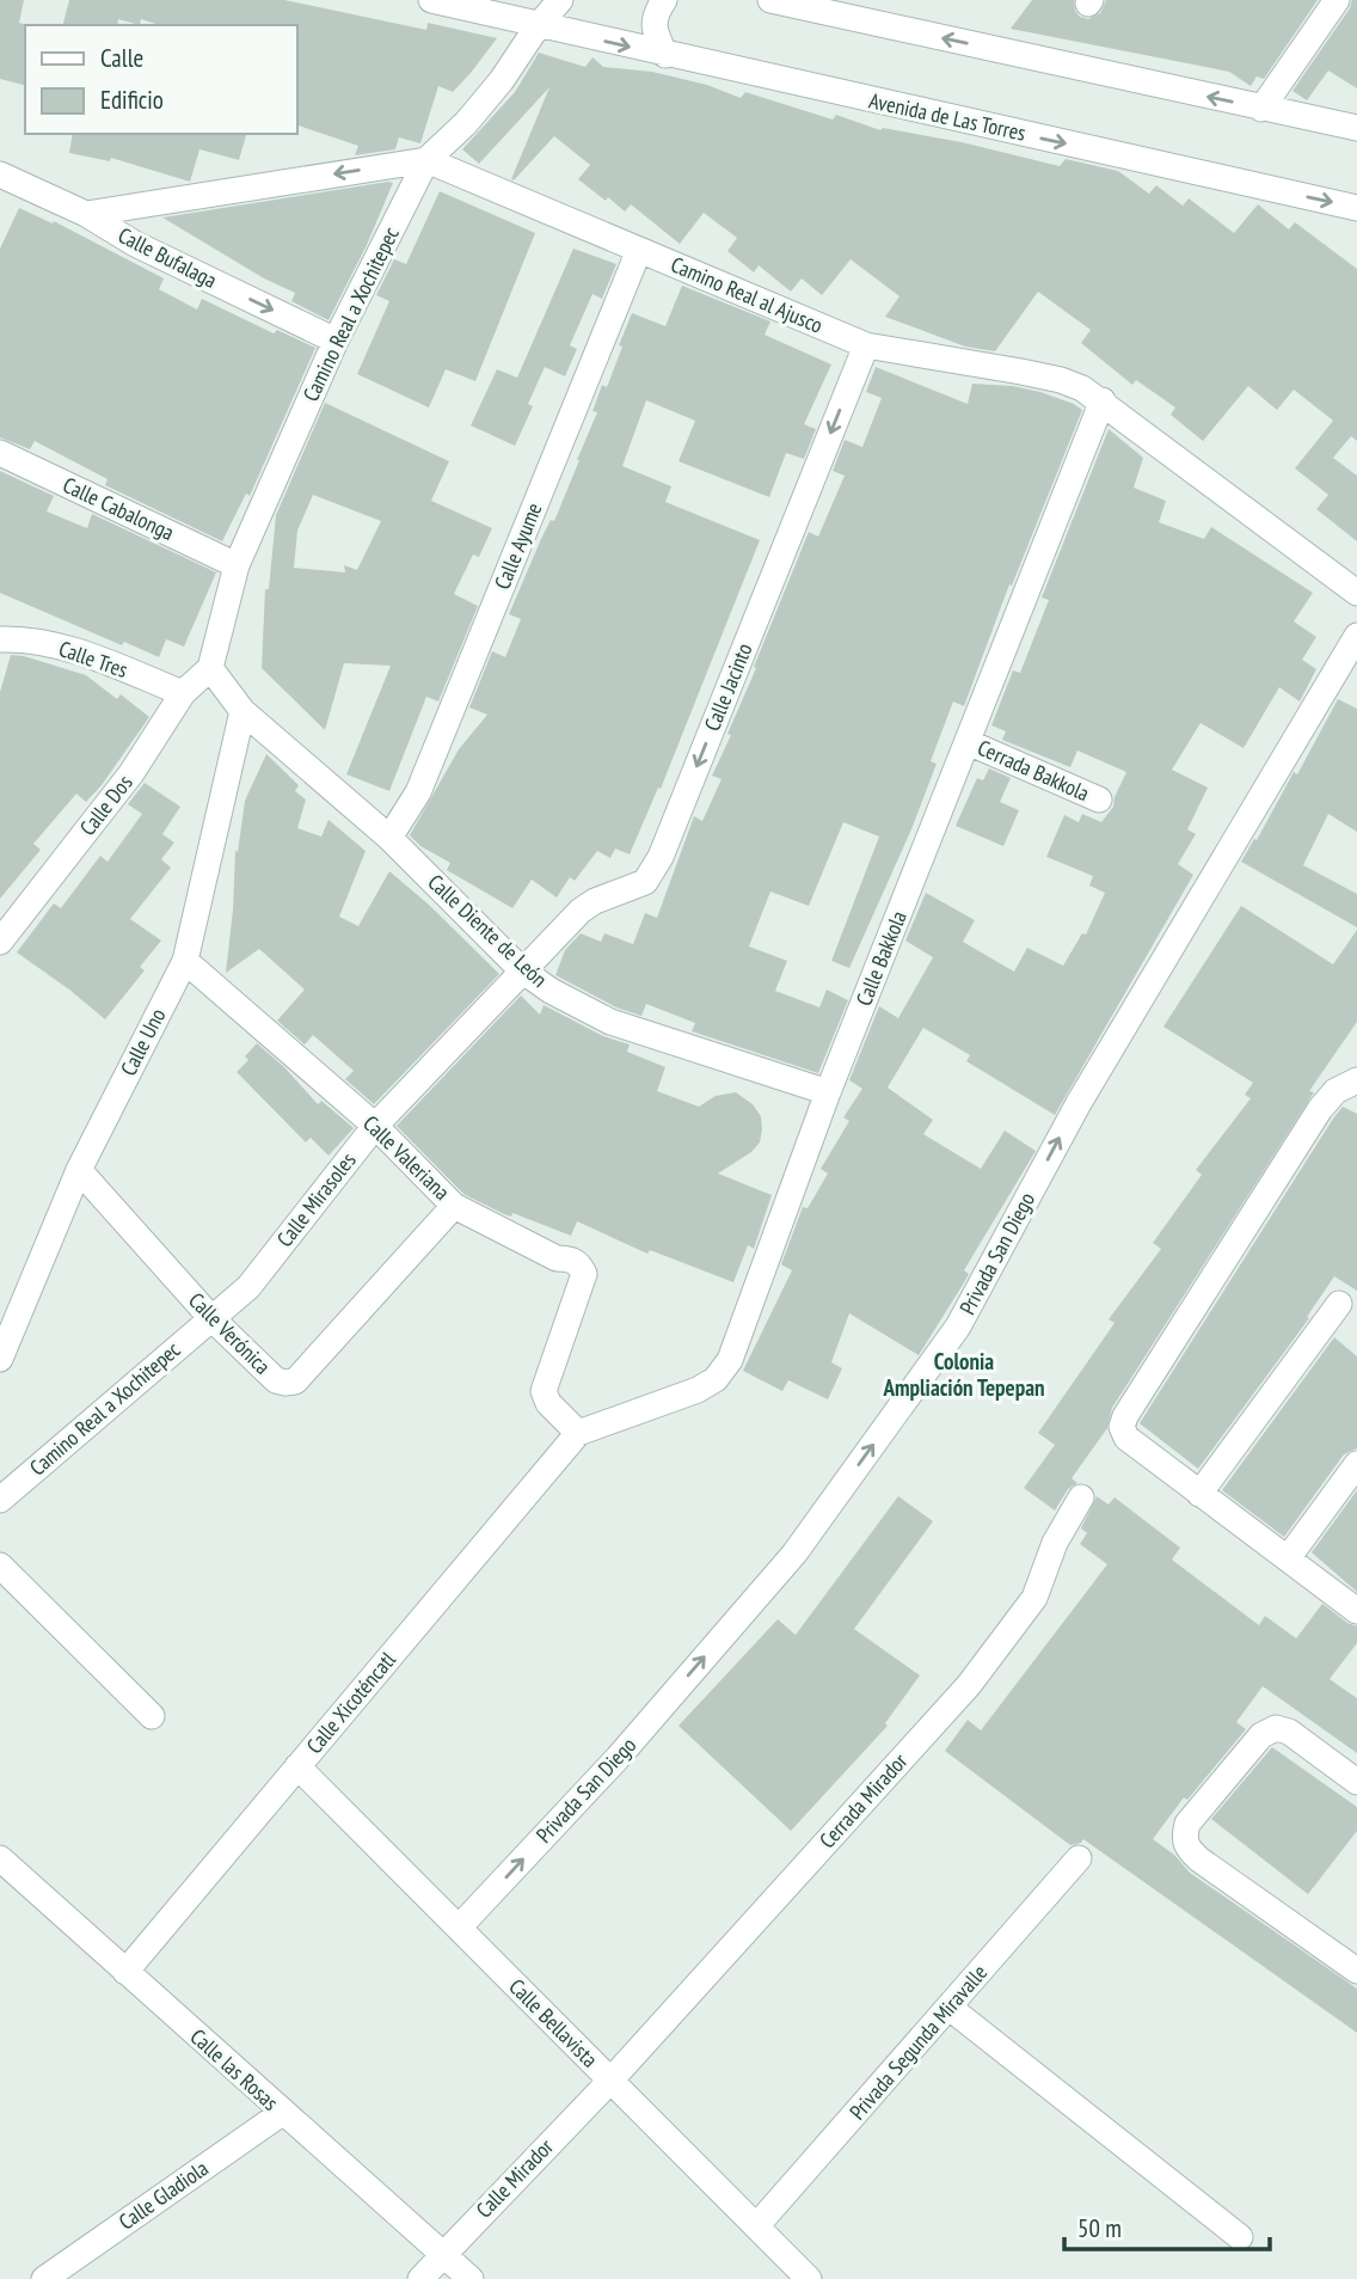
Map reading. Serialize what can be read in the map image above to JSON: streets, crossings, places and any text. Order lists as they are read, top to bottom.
{
  "streets": {
    "street": [
      "Avenida de Las Torres",
      "Calle Bufalaga",
      "Camino Real al Ajusco",
      "Camino Real a Xochitepec",
      "Calle Cabalonga",
      "Calle Ayume",
      "Calle Tres",
      "Calle Jacinto",
      "Cerrada Bakkola",
      "Calle Dos",
      "Calle Diente de León",
      "Calle Bakkola",
      "Calle Uno",
      "Calle Valeriana",
      "Calle Mirasoles",
      "Privada San Diego",
      "Calle Verónica",
      "Calle Xicoténcatl",
      "Cerrada Mirador",
      "Calle Bellavista",
      "Privada Segunda Miravalle",
      "Calle las Rosas",
      "Calle Mirador",
      "Calle Gladiola"
    ]
  },
  "crossings": [
    ["Avenida de Las Torres", "Camino Real a Xochitepec"],
    ["Calle Bufalaga", "Camino Real a Xochitepec"],
    ["Camino Real al Ajusco", "Camino Real a Xochitepec"],
    ["Camino Real al Ajusco", "Calle Ayume"],
    ["Camino Real al Ajusco", "Calle Jacinto"],
    ["Camino Real al Ajusco", "Calle Bakkola"],
    ["Camino Real a Xochitepec", "Calle Cabalonga"],
    ["Camino Real a Xochitepec", "Calle Dos"],
    ["Camino Real a Xochitepec", "Calle Diente de León"],
    ["Camino Real a Xochitepec", "Calle Mirasoles"],
    ["Camino Real a Xochitepec", "Calle Verónica"],
    ["Calle Ayume", "Calle Diente de León"],
    ["Calle Tres", "Calle Dos"],
    ["Calle Jacinto", "Calle Diente de León"],
    ["Calle Jacinto", "Calle Mirasoles"],
    ["Cerrada Bakkola", "Calle Bakkola"],
    ["Calle Dos", "Calle Diente de León"],
    ["Calle Diente de León", "Calle Bakkola"],
    ["Calle Diente de León", "Calle Uno"],
    ["Calle Diente de León", "Calle Mirasoles"],
    ["Calle Bakkola", "Calle Valeriana"],
    ["Calle Bakkola", "Calle Xicoténcatl"],
    ["Calle Uno", "Calle Valeriana"],
    ["Calle Uno", "Calle Verónica"],
    ["Calle Valeriana", "Calle Mirasoles"],
    ["Calle Valeriana", "Calle Verónica"],
    ["Calle Valeriana", "Calle Xicoténcatl"],
    ["Calle Mirasoles", "Calle Verónica"],
    ["Privada San Diego", "Calle Bellavista"],
    ["Calle Xicoténcatl", "Calle Bellavista"],
    ["Calle Xicoténcatl", "Calle las Rosas"],
    ["Cerrada Mirador", "Calle Bellavista"],
    ["Cerrada Mirador", "Calle Mirador"],
    ["Calle Bellavista", "Privada Segunda Miravalle"],
    ["Calle Bellavista", "Calle Mirador"],
    ["Calle las Rosas", "Calle Mirador"],
    ["Calle las Rosas", "Calle Gladiola"]
  ],
  "one_way": ["Calle Bufalaga", "Calle Jacinto", "Privada San Diego"],
  "districts": ["Colonia Ampliación Tepepan"],
  "legend": ["Calle", "Edificio"],
  "scale_bar": "50 m"
}
